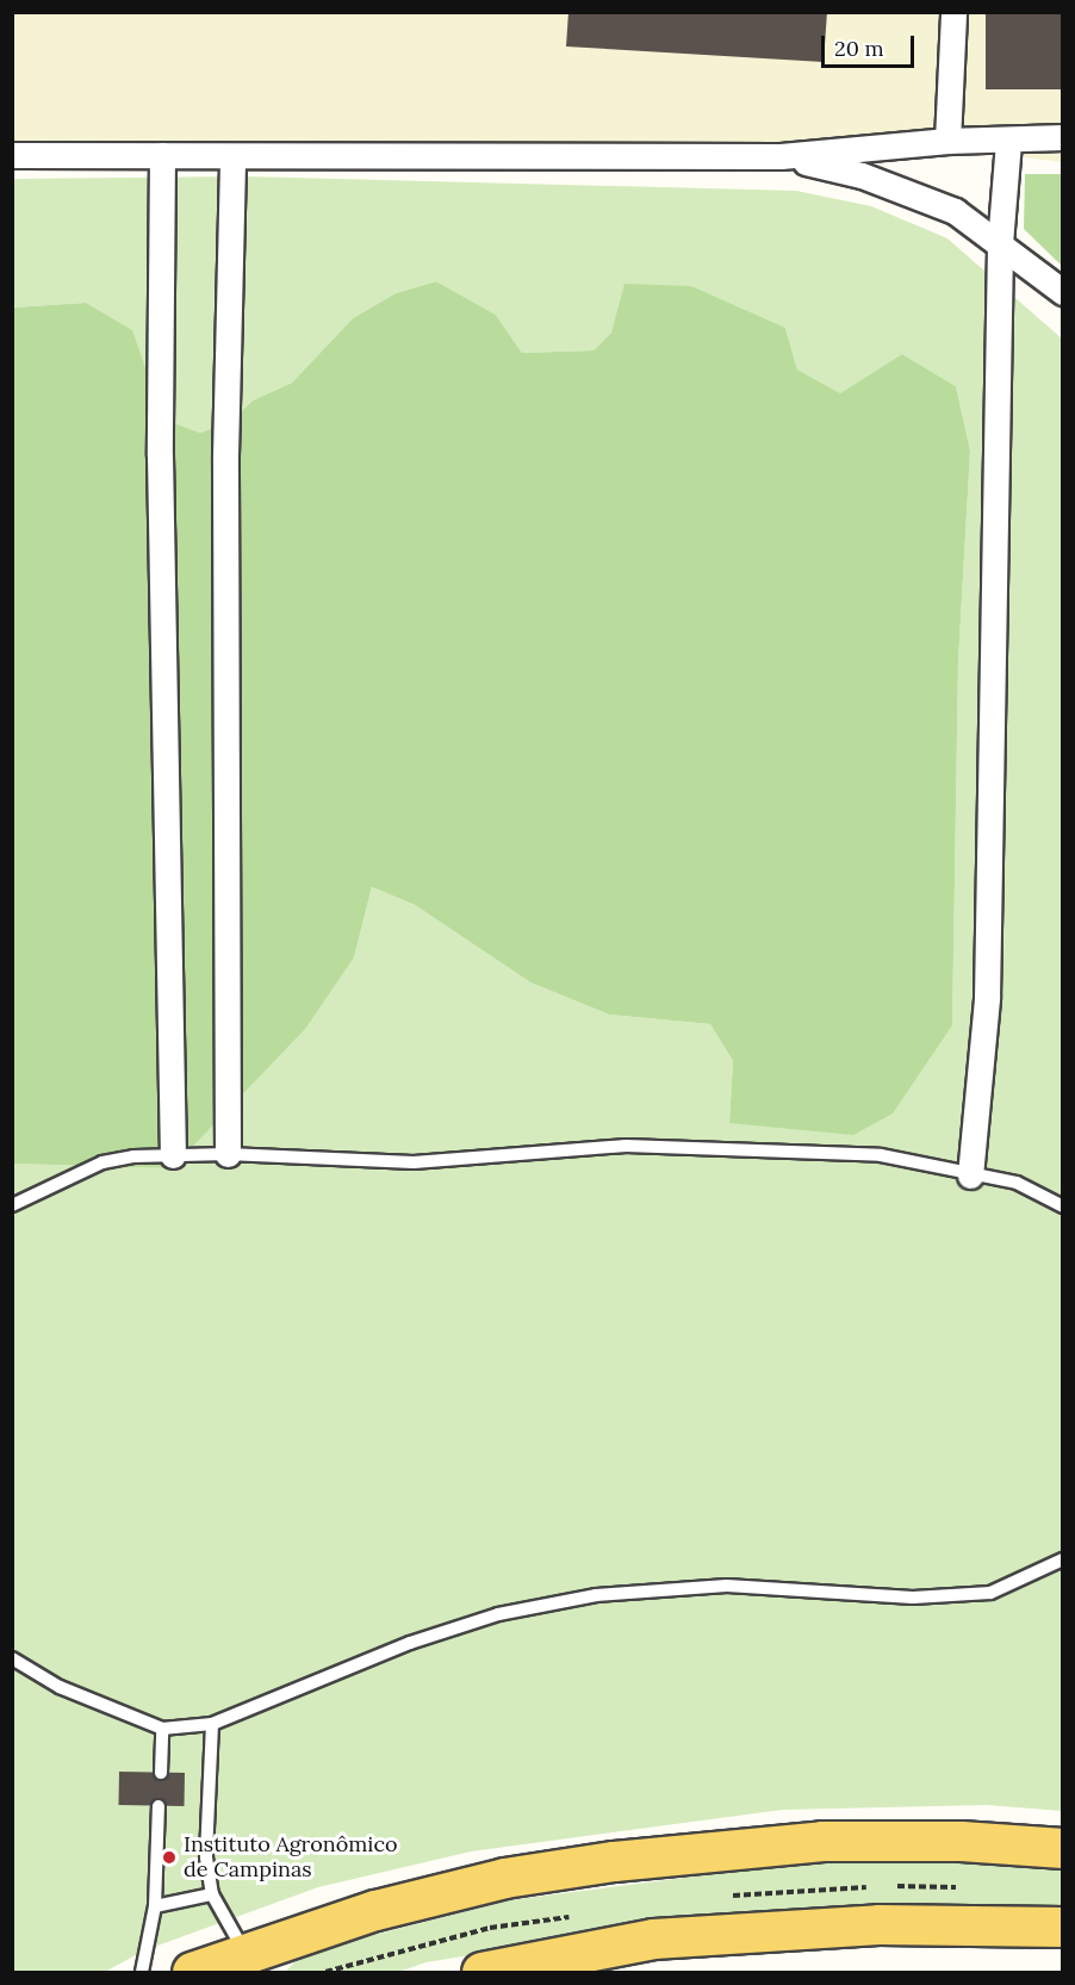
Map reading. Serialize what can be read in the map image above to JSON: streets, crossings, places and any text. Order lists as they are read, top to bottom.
{
  "places": ["Instituto Agronômico de Campinas"],
  "scale_bar": "20 m"
}
